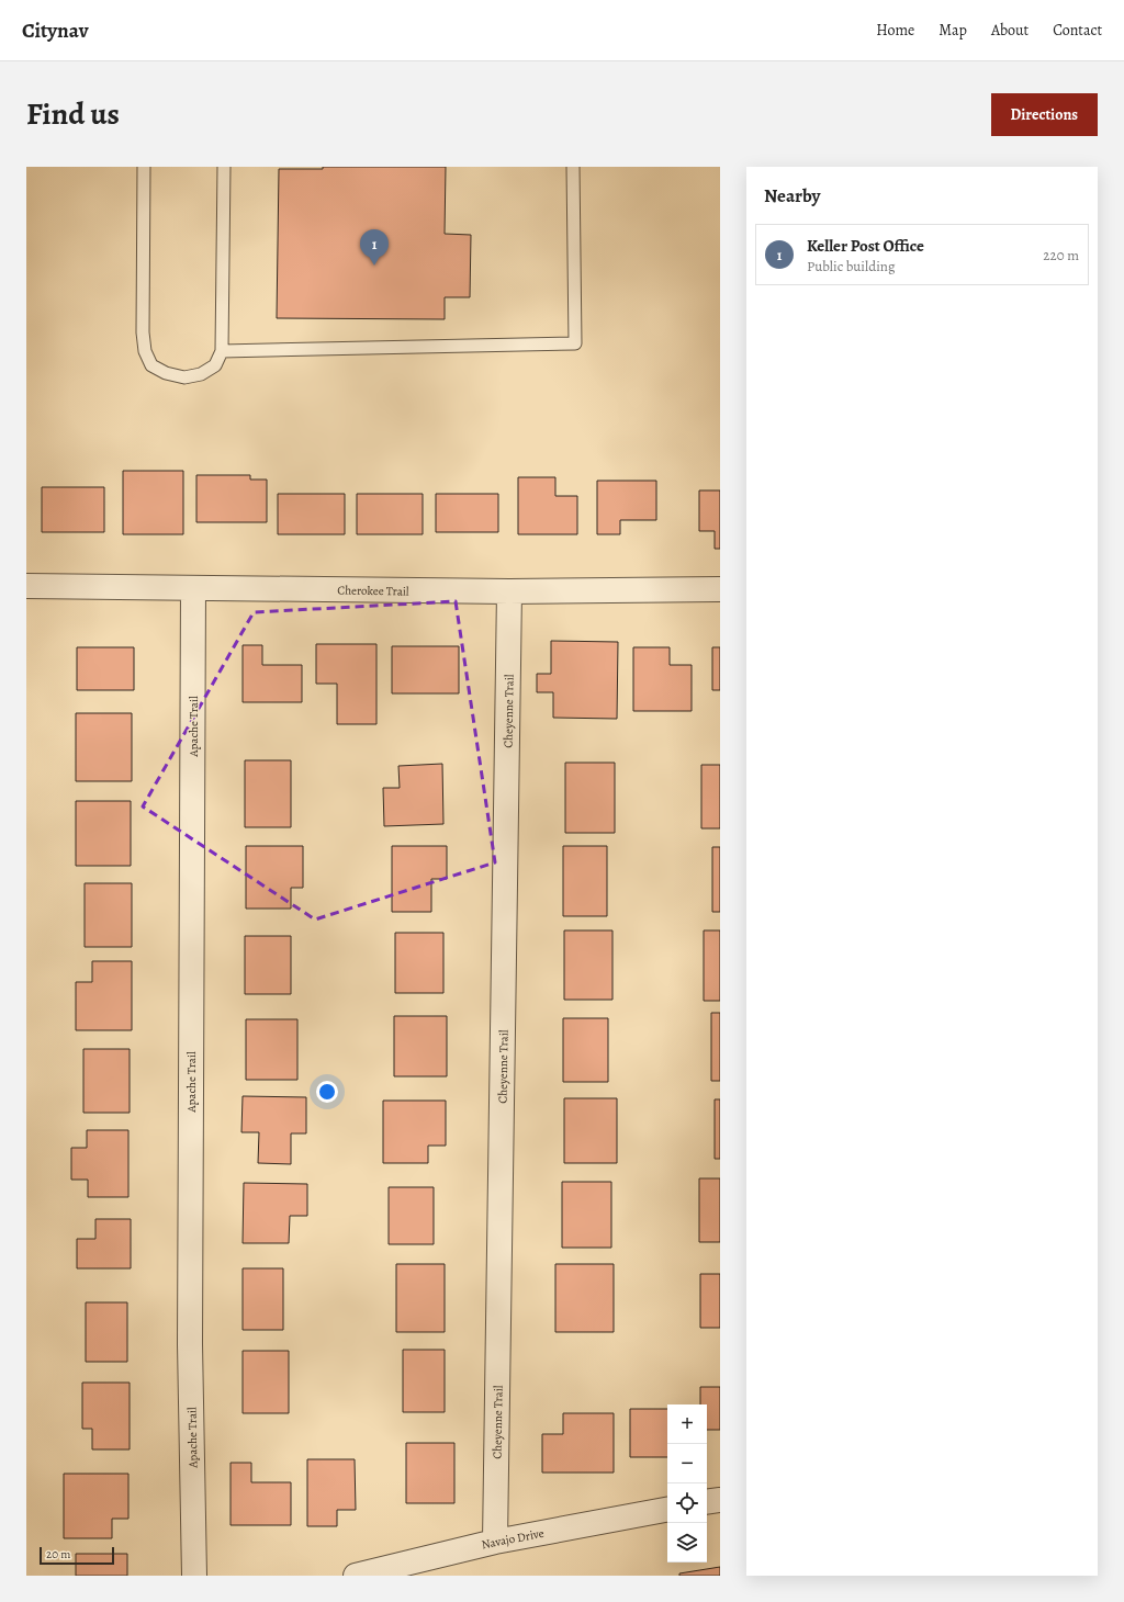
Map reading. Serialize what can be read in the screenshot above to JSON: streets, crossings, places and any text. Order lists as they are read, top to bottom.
{
  "streets": {
    "street": [
      "Cherokee Trail",
      "Cheyenne Trail",
      "Apache Trail",
      "Navajo Drive"
    ]
  },
  "crossings": [
    ["Cherokee Trail", "Cheyenne Trail"],
    ["Cherokee Trail", "Apache Trail"],
    ["Cheyenne Trail", "Navajo Drive"]
  ],
  "scale_bar": "20 m",
  "page": {
    "header": "Citynav",
    "nav": [
      "Home",
      "Map",
      "About",
      "Contact"
    ],
    "title": "Find us",
    "buttons": "Directions",
    "heading": "Nearby",
    "list": [
      {
        "mark": "1",
        "name": "Keller Post Office",
        "note": "Public building",
        "value": "220 m"
      }
    ],
    "pins": "1",
    "map_buttons": ["+", "−"],
    "scale": "20 m"
  }
}
